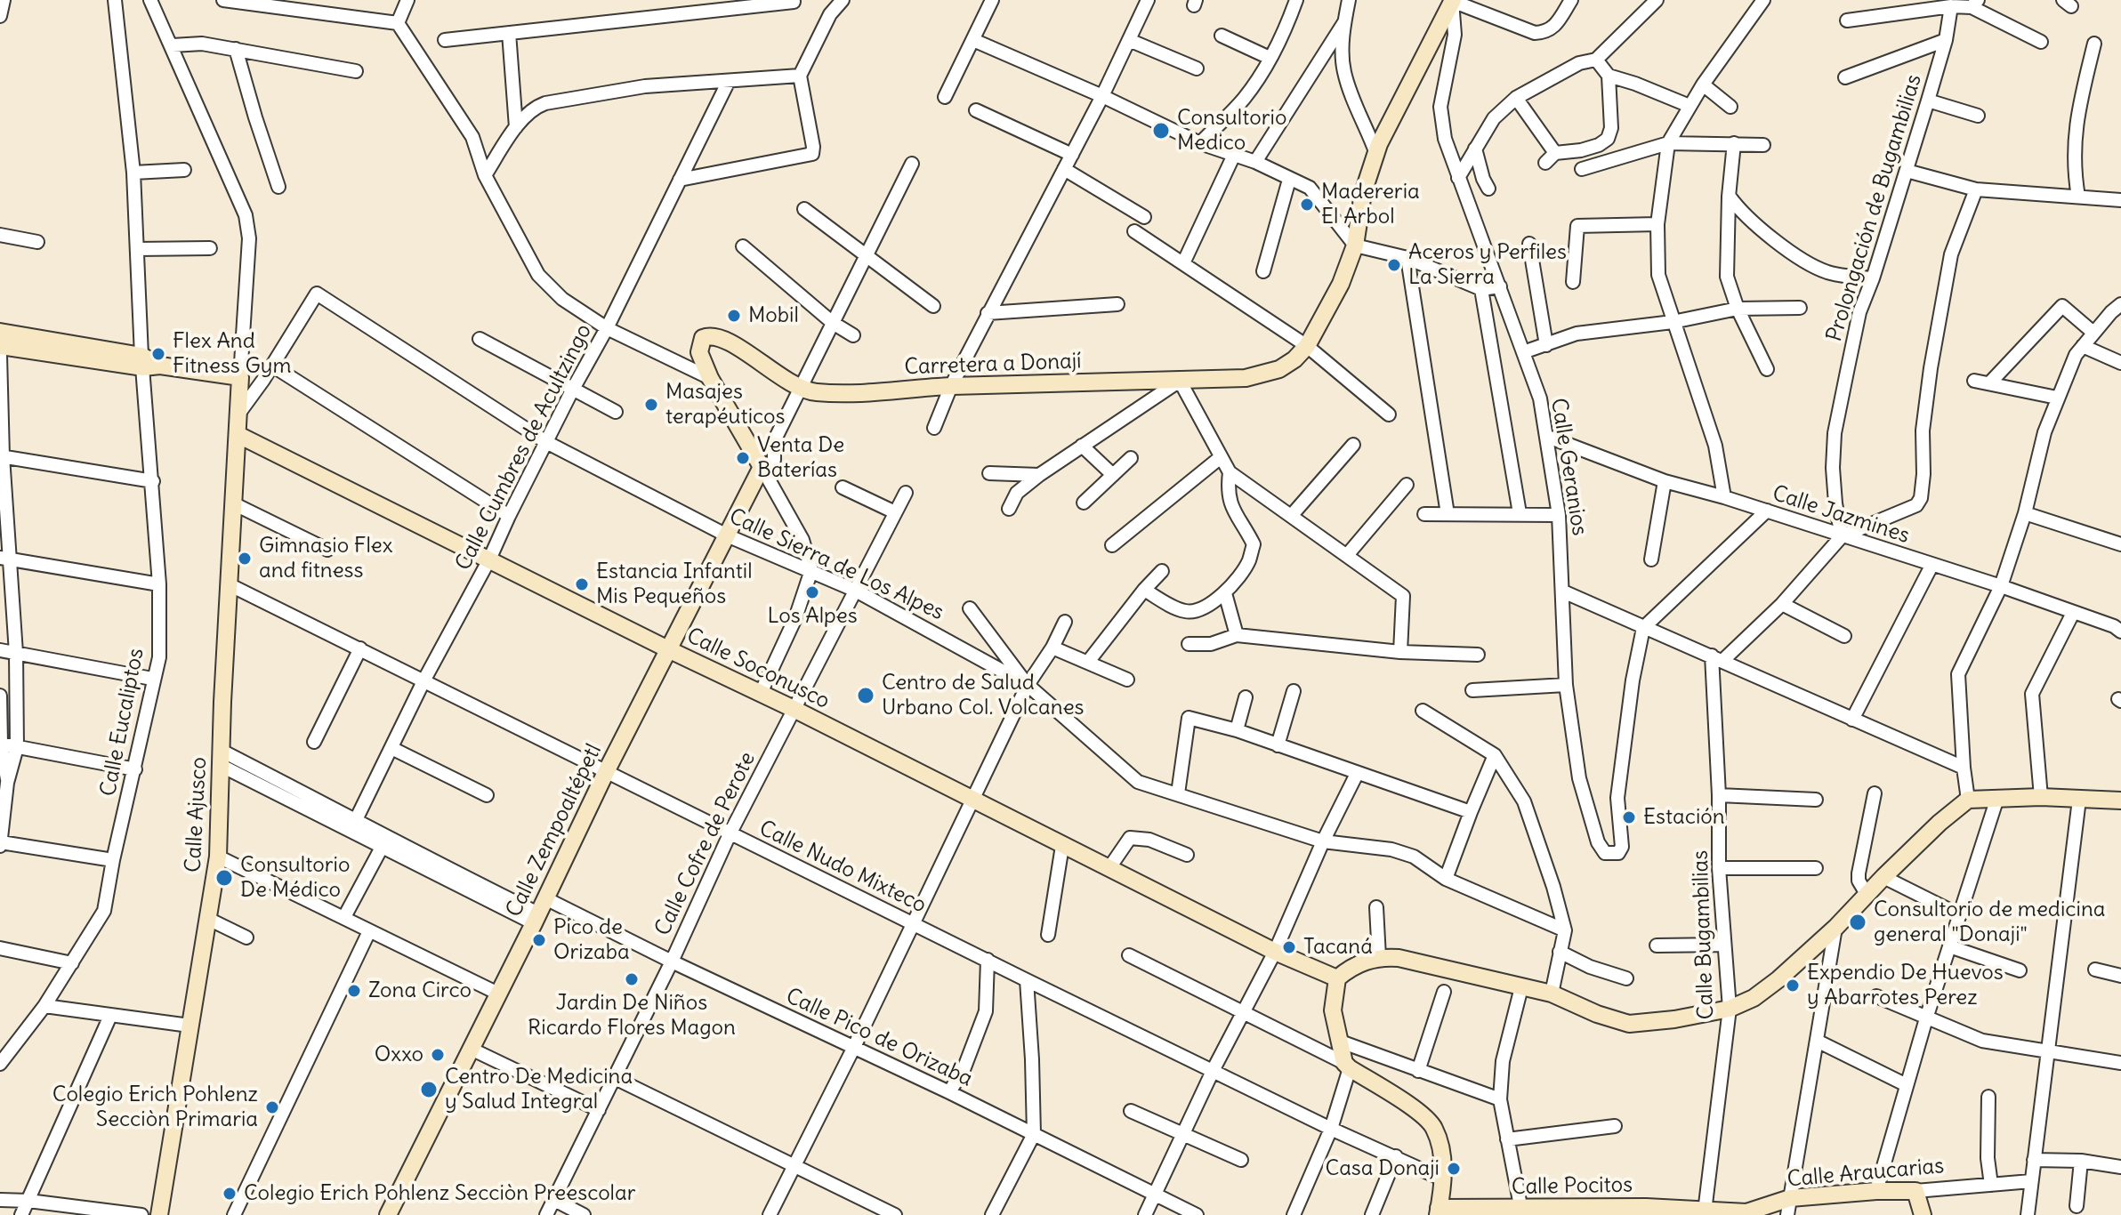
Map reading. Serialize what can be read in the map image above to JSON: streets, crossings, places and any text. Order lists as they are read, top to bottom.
{
  "streets": {
    "main road": [
      "Carretera a Donají",
      "Calle Soconusco",
      "Calle Ajusco",
      "Calle Zempoaltépetl",
      "Calle Araucarias",
      "Calle Pocitos"
    ],
    "street": [
      "Prolongación de Bugambilias",
      "Calle Cumbres de Acultzingo",
      "Calle Geranios",
      "Calle Jazmines",
      "Calle Sierra de Los Alpes",
      "Calle Eucaliptos",
      "Calle Cofre de Perote",
      "Calle Nudo Mixteco",
      "Calle Bugambilias",
      "Calle Pico de Orizaba"
    ]
  },
  "crossings": [
    ["Prolongación de Bugambilias", "Calle Jazmines"],
    ["Carretera a Donají", "Calle Geranios"],
    ["Carretera a Donají", "Calle Sierra de Los Alpes"],
    ["Carretera a Donají", "Calle Zempoaltépetl"],
    ["Calle Cumbres de Acultzingo", "Calle Sierra de Los Alpes"],
    ["Calle Cumbres de Acultzingo", "Calle Soconusco"],
    ["Calle Cumbres de Acultzingo", "Calle Nudo Mixteco"],
    ["Calle Geranios", "Calle Jazmines"],
    ["Calle Sierra de Los Alpes", "Calle Zempoaltépetl"],
    ["Calle Sierra de Los Alpes", "Calle Cofre de Perote"],
    ["Calle Soconusco", "Calle Ajusco"],
    ["Calle Soconusco", "Calle Zempoaltépetl"],
    ["Calle Soconusco", "Calle Cofre de Perote"],
    ["Calle Ajusco", "Calle Nudo Mixteco"],
    ["Calle Zempoaltépetl", "Calle Nudo Mixteco"],
    ["Calle Zempoaltépetl", "Calle Pico de Orizaba"],
    ["Calle Cofre de Perote", "Calle Nudo Mixteco"],
    ["Calle Cofre de Perote", "Calle Pico de Orizaba"],
    ["Calle Bugambilias", "Calle Araucarias"],
    ["Calle Bugambilias", "Calle Pocitos"],
    ["Calle Araucarias", "Calle Pocitos"]
  ],
  "places": [
    "Consultorio Medico",
    "Madereria El Arbol",
    "Aceros y Perfiles La Sierra",
    "Mobil",
    "Flex And Fitness Gym",
    "Masajes terapéuticos",
    "Venta De Baterías",
    "Gimnasio Flex and fitness",
    "Estancia Infantil Mis Pequeños",
    "Los Alpes",
    "Centro de Salud Urbano Col. Volcanes",
    "Estación",
    "Consultorio De Médico",
    "Consultorio de medicina general \"Donaji\"",
    "Pico de Orizaba",
    "Tacaná",
    "Jardin De Niños Ricardo Flores Magon",
    "Expendio De Huevos y Abarrotes Perez",
    "Zona Circo",
    "Oxxo",
    "Centro De Medicina y Salud Integral",
    "Colegio Erich Pohlenz Secciòn Primaria",
    "Casa Donaji",
    "Colegio Erich Pohlenz Secciòn Preescolar"
  ]
}
